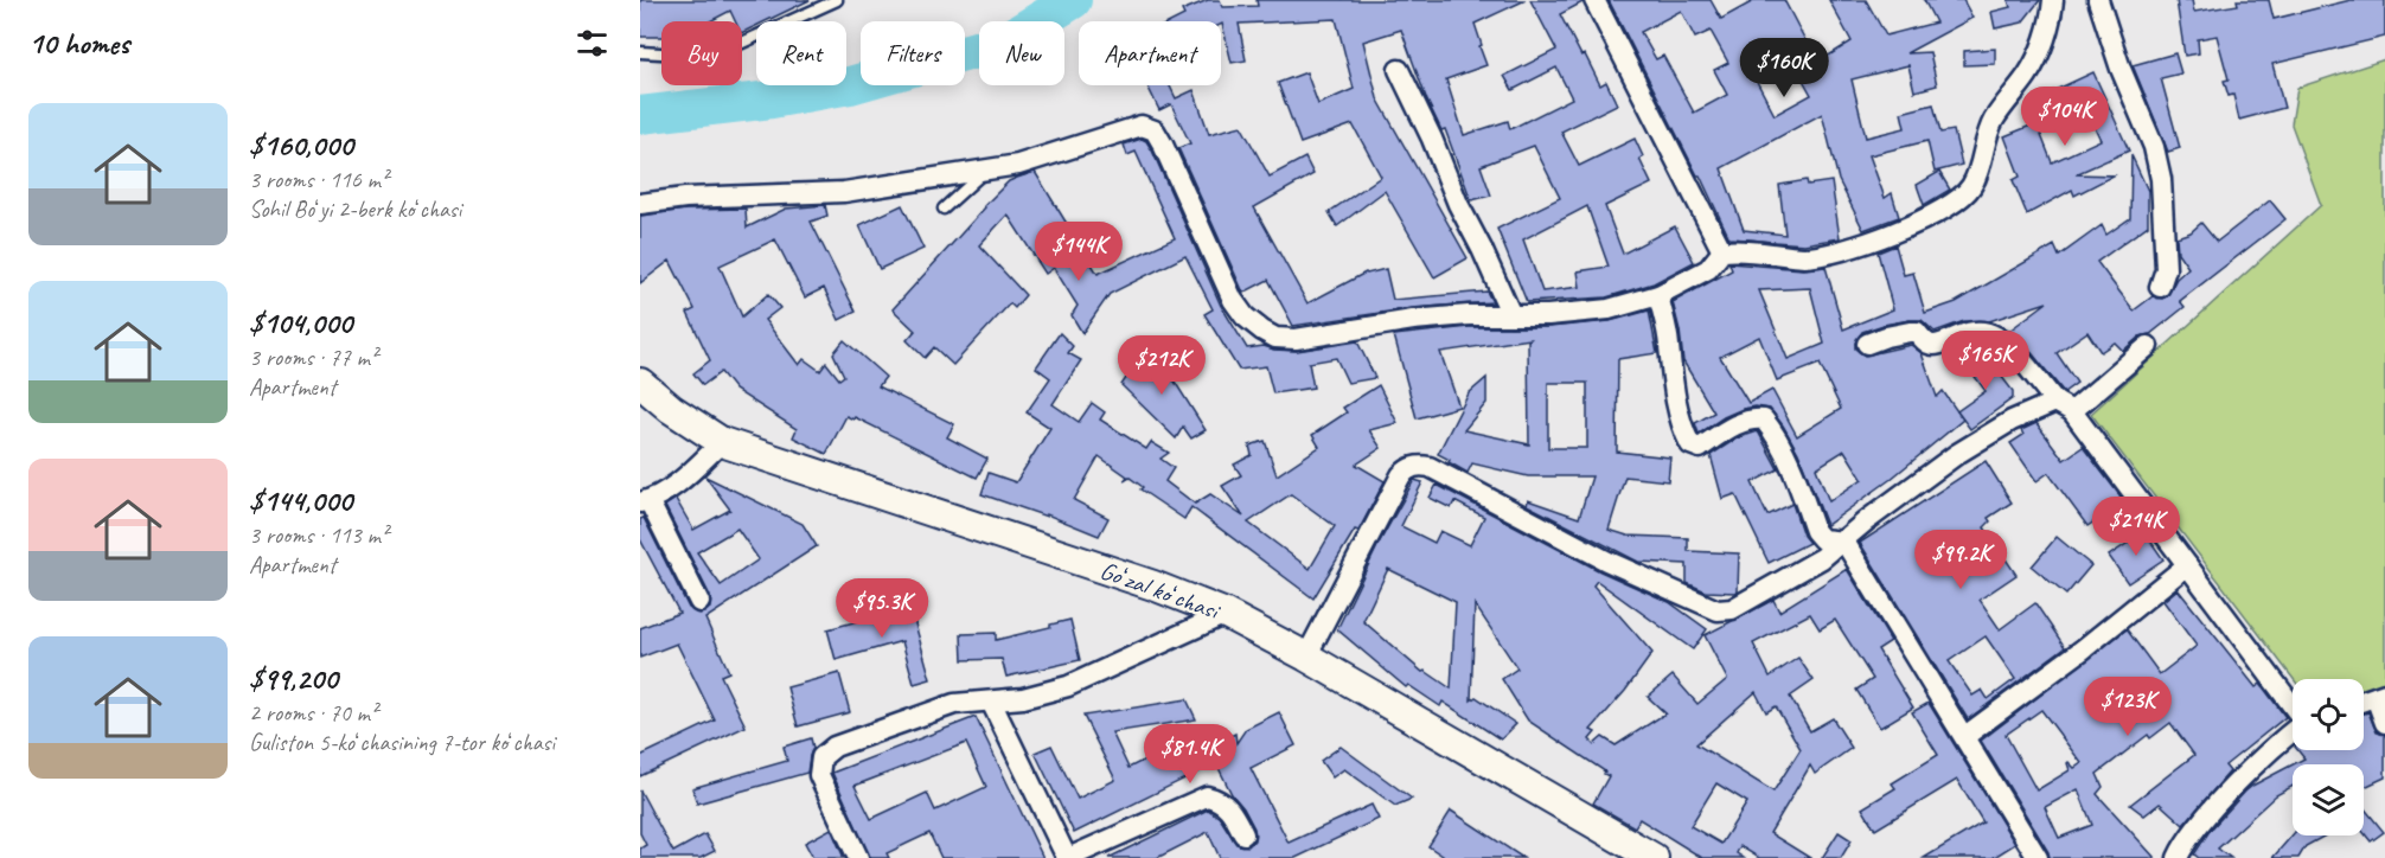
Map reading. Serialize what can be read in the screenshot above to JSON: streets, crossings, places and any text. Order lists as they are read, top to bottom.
{
  "streets": {
    "street": ["Goʻzal koʻchasi"]
  },
  "page": {
    "heading": "10 homes",
    "chip": [
      "Buy",
      "Rent",
      "Filters",
      "New",
      "Apartment"
    ],
    "price": [
      "$160K",
      "$104K",
      "$144K",
      "$165K",
      "$212K",
      "$214K",
      "$99.2K",
      "$95.3K",
      "$123K",
      "$81.4K"
    ],
    "list": [
      {
        "name": "$160,000",
        "note": "3 rooms · 116 m² · Sohil Boʻyi 2-berk koʻchasi"
      },
      {
        "name": "$104,000",
        "note": "3 rooms · 77 m² · Apartment"
      },
      {
        "name": "$144,000",
        "note": "3 rooms · 113 m² · Apartment"
      },
      {
        "name": "$99,200",
        "note": "2 rooms · 70 m² · Guliston 5-koʻchasining 7-tor koʻchasi"
      }
    ]
  }
}
